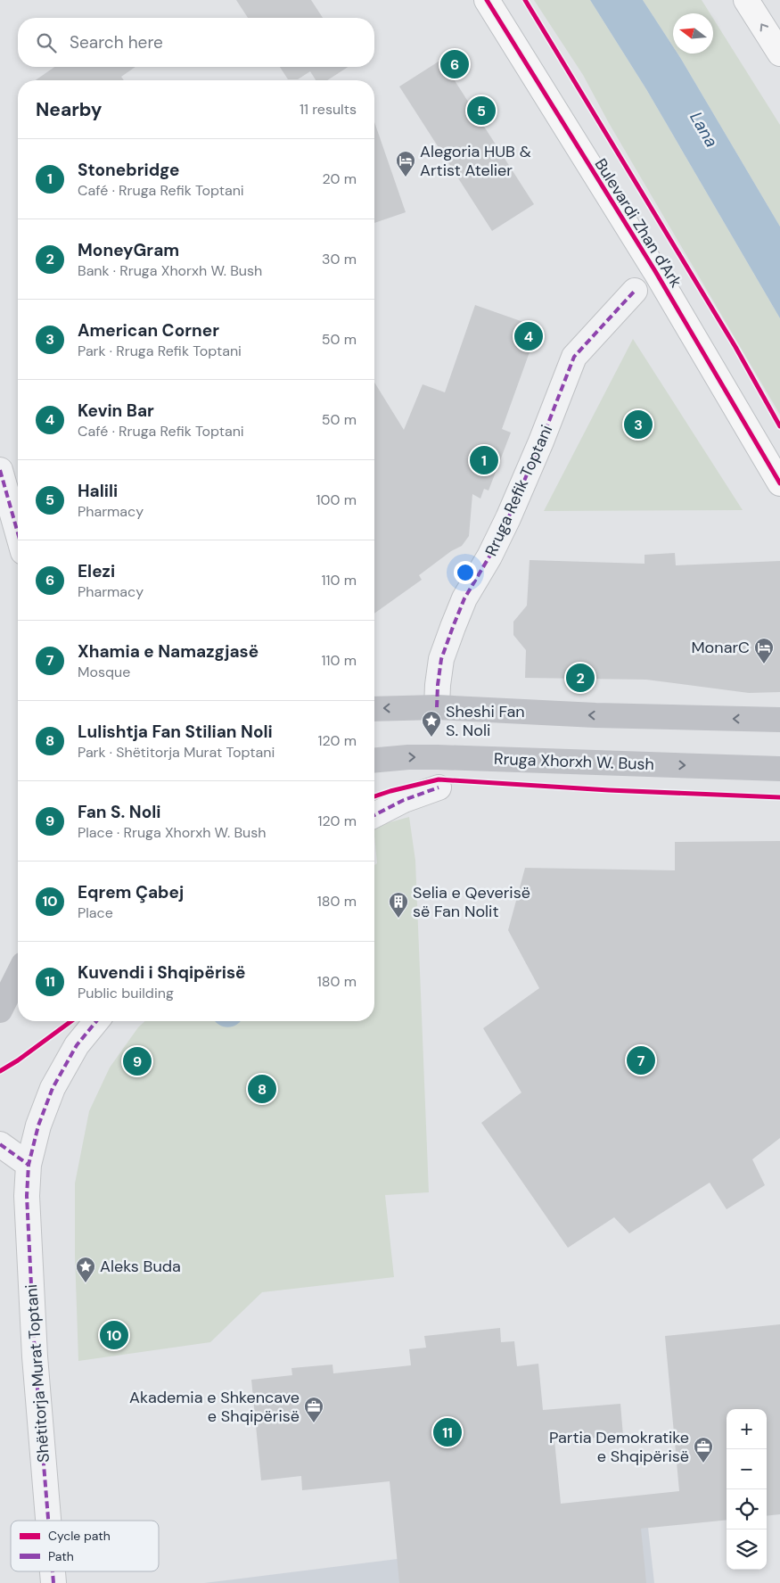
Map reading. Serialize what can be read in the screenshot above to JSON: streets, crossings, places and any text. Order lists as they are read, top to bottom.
{
  "streets": {
    "main road": ["Bulevardi Zhan d'Ark", "Rruga Xhorxh W. Bush"],
    "street": ["Rruga Refik Toptani", "Shëtitorja Murat Toptani"]
  },
  "water": ["Lana"],
  "places": {
    "hotel": ["Alegoria HUB & Artist Atelier", "MonarC"],
    "place": ["Sheshi Fan S. Noli", "Aleks Buda"],
    "building": ["Selia e Qeverisë së Fan Nolit"],
    "office": ["Akademia e Shkencave e Shqipërisë", "Partia Demokratike e Shqipërisë"]
  },
  "legend": ["Cycle path", "Path"],
  "north": "left",
  "page": {
    "search": "Search here",
    "pins": [
      "6",
      "5",
      "4",
      "3",
      "1",
      "2",
      "7",
      "9",
      "8",
      "10",
      "11"
    ],
    "heading": ["Nearby", "11 results"],
    "list": [
      {
        "mark": "1",
        "name": "Stonebridge",
        "note": "Café · Rruga Refik Toptani",
        "value": "20 m"
      },
      {
        "mark": "2",
        "name": "MoneyGram",
        "note": "Bank · Rruga Xhorxh W. Bush",
        "value": "30 m"
      },
      {
        "mark": "3",
        "name": "American Corner",
        "note": "Park · Rruga Refik Toptani",
        "value": "50 m"
      },
      {
        "mark": "4",
        "name": "Kevin Bar",
        "note": "Café · Rruga Refik Toptani",
        "value": "50 m"
      },
      {
        "mark": "5",
        "name": "Halili",
        "note": "Pharmacy",
        "value": "100 m"
      },
      {
        "mark": "6",
        "name": "Elezi",
        "note": "Pharmacy",
        "value": "110 m"
      },
      {
        "mark": "7",
        "name": "Xhamia e Namazgjasë",
        "note": "Mosque",
        "value": "110 m"
      },
      {
        "mark": "8",
        "name": "Lulishtja Fan Stilian Noli",
        "note": "Park · Shëtitorja Murat Toptani",
        "value": "120 m"
      },
      {
        "mark": "9",
        "name": "Fan S. Noli",
        "note": "Place · Rruga Xhorxh W. Bush",
        "value": "120 m"
      },
      {
        "mark": "10",
        "name": "Eqrem Çabej",
        "note": "Place",
        "value": "180 m"
      },
      {
        "mark": "11",
        "name": "Kuvendi i Shqipërisë",
        "note": "Public building",
        "value": "180 m"
      }
    ],
    "map_buttons": ["+", "−"]
  }
}
